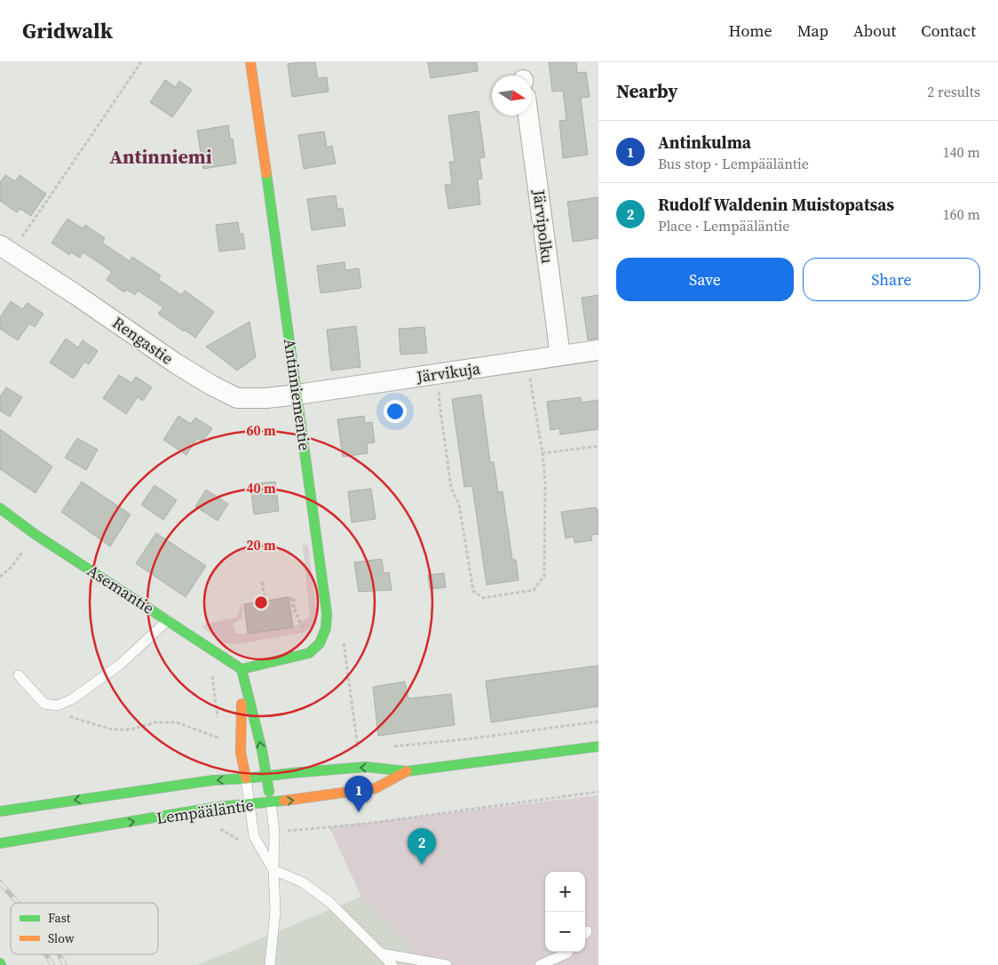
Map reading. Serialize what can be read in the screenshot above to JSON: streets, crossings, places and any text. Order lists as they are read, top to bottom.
{
  "streets": {
    "street": [
      "Järvipolku",
      "Rengastie",
      "Järvikuja",
      "Antinniementie",
      "Asemantie",
      "Lempääläntie"
    ]
  },
  "crossings": [
    ["Järvipolku", "Järvikuja"],
    ["Rengastie", "Järvikuja"],
    ["Rengastie", "Antinniementie"],
    ["Järvikuja", "Antinniementie"],
    ["Antinniementie", "Asemantie"]
  ],
  "districts": ["Antinniemi"],
  "legend": ["Fast", "Slow"],
  "north": "right",
  "page": {
    "header": "Gridwalk",
    "nav": [
      "Home",
      "Map",
      "About",
      "Contact"
    ],
    "heading": ["Nearby", "2 results"],
    "list": [
      {
        "mark": "1",
        "name": "Antinkulma",
        "note": "Bus stop · Lempääläntie",
        "value": "140 m"
      },
      {
        "mark": "2",
        "name": "Rudolf Waldenin Muistopatsas",
        "note": "Place · Lempääläntie",
        "value": "160 m"
      }
    ],
    "buttons": ["Save", "Share"],
    "pins": ["1", "2"],
    "map_buttons": ["+", "−"]
  },
  "rings": ["60 m", "40 m", "20 m"]
}
